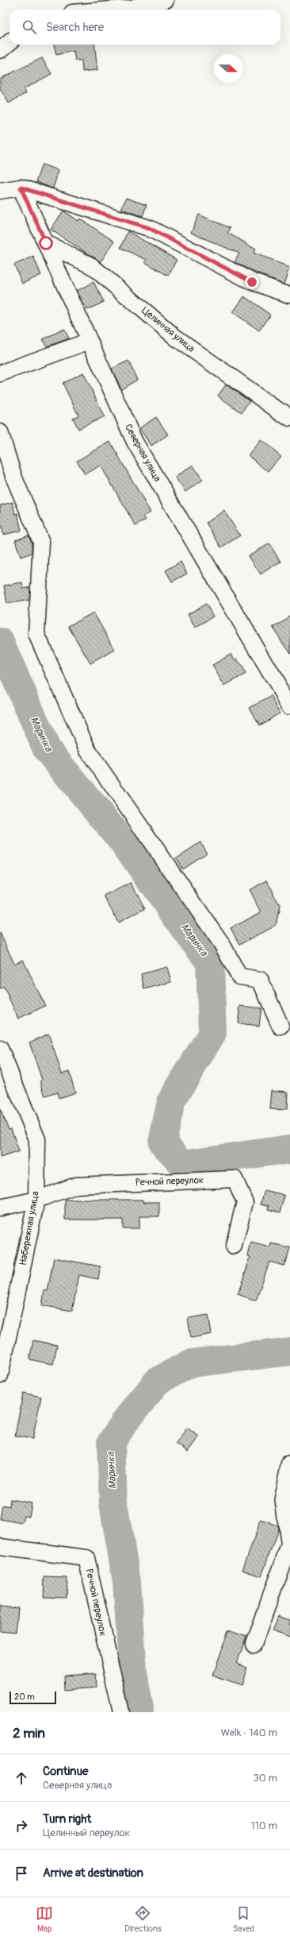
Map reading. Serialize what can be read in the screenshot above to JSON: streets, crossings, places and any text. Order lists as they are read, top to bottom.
{
  "streets": {
    "street": [
      "Целинная улица",
      "Северная улица",
      "Речной переулок",
      "Набережная улица"
    ]
  },
  "crossings": [
    ["Целинная улица", "Северная улица"],
    ["Речной переулок", "Набережная улица"]
  ],
  "water": ["Маринка"],
  "scale_bar": "20 m",
  "north": "right",
  "page": {
    "search": "Search here",
    "scale": "20 m",
    "heading": ["2 min", "Walk · 140 m"],
    "list": [
      ["Continue", "Северная улица", "30 m"],
      ["Turn right", "Целинный переулок", "110 m"],
      "Arrive at destination"
    ],
    "nav": ["Map", "Directions", "Saved"]
  }
}
